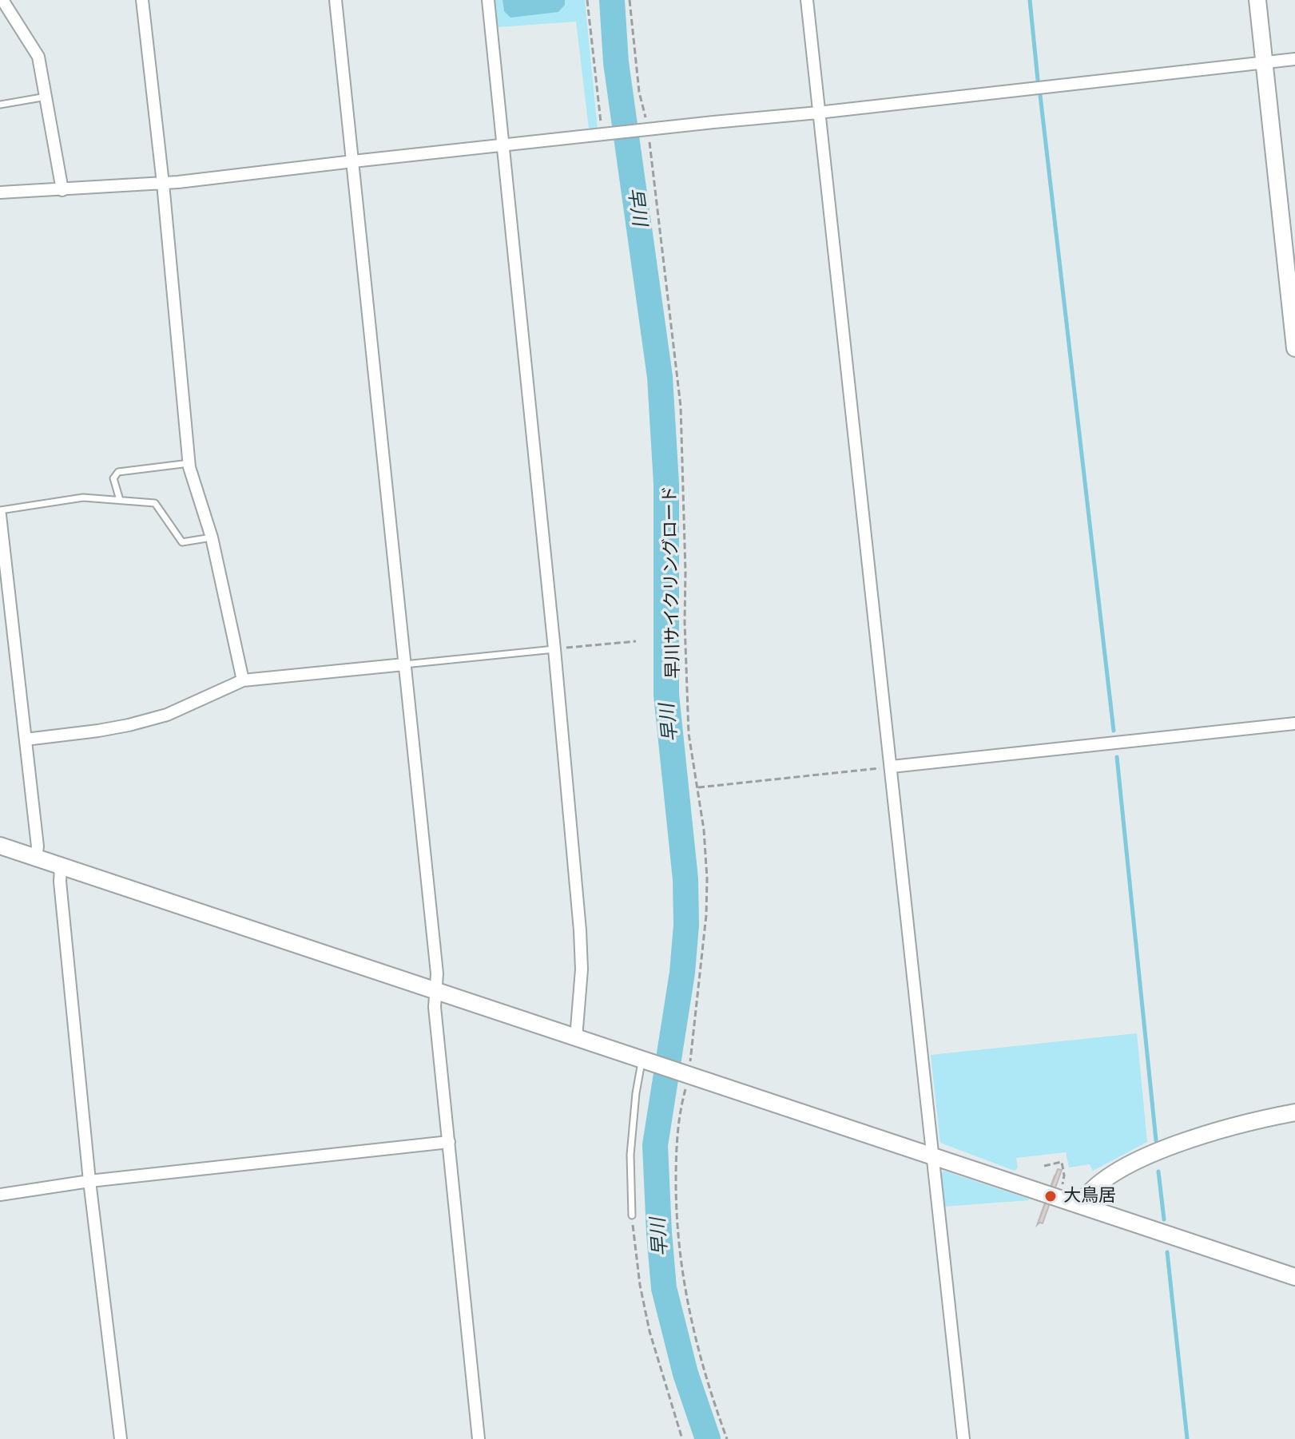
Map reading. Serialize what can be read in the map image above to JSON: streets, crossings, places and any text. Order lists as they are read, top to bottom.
{
  "streets": {
    "path": ["早川サイクリングロード"]
  },
  "water": ["早川"],
  "places": ["大鳥居"]
}
